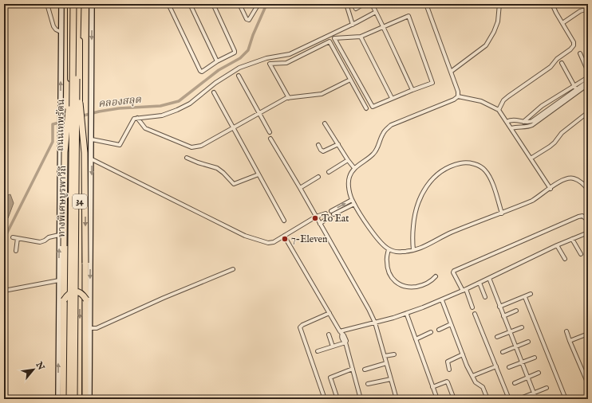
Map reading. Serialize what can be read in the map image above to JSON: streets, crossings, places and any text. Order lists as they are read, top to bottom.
{
  "streets": {
    "highway": ["ถนนเทพรัตน", "ทางพิเศษบูรพาวิถี", "34"]
  },
  "crossings": [
    ["ถนนเทพรัตน", "ทางพิเศษบูรพาวิถี"]
  ],
  "water": ["คลองสลุด"],
  "places": ["To Eat", "7-Eleven"],
  "north": "top right"
}
